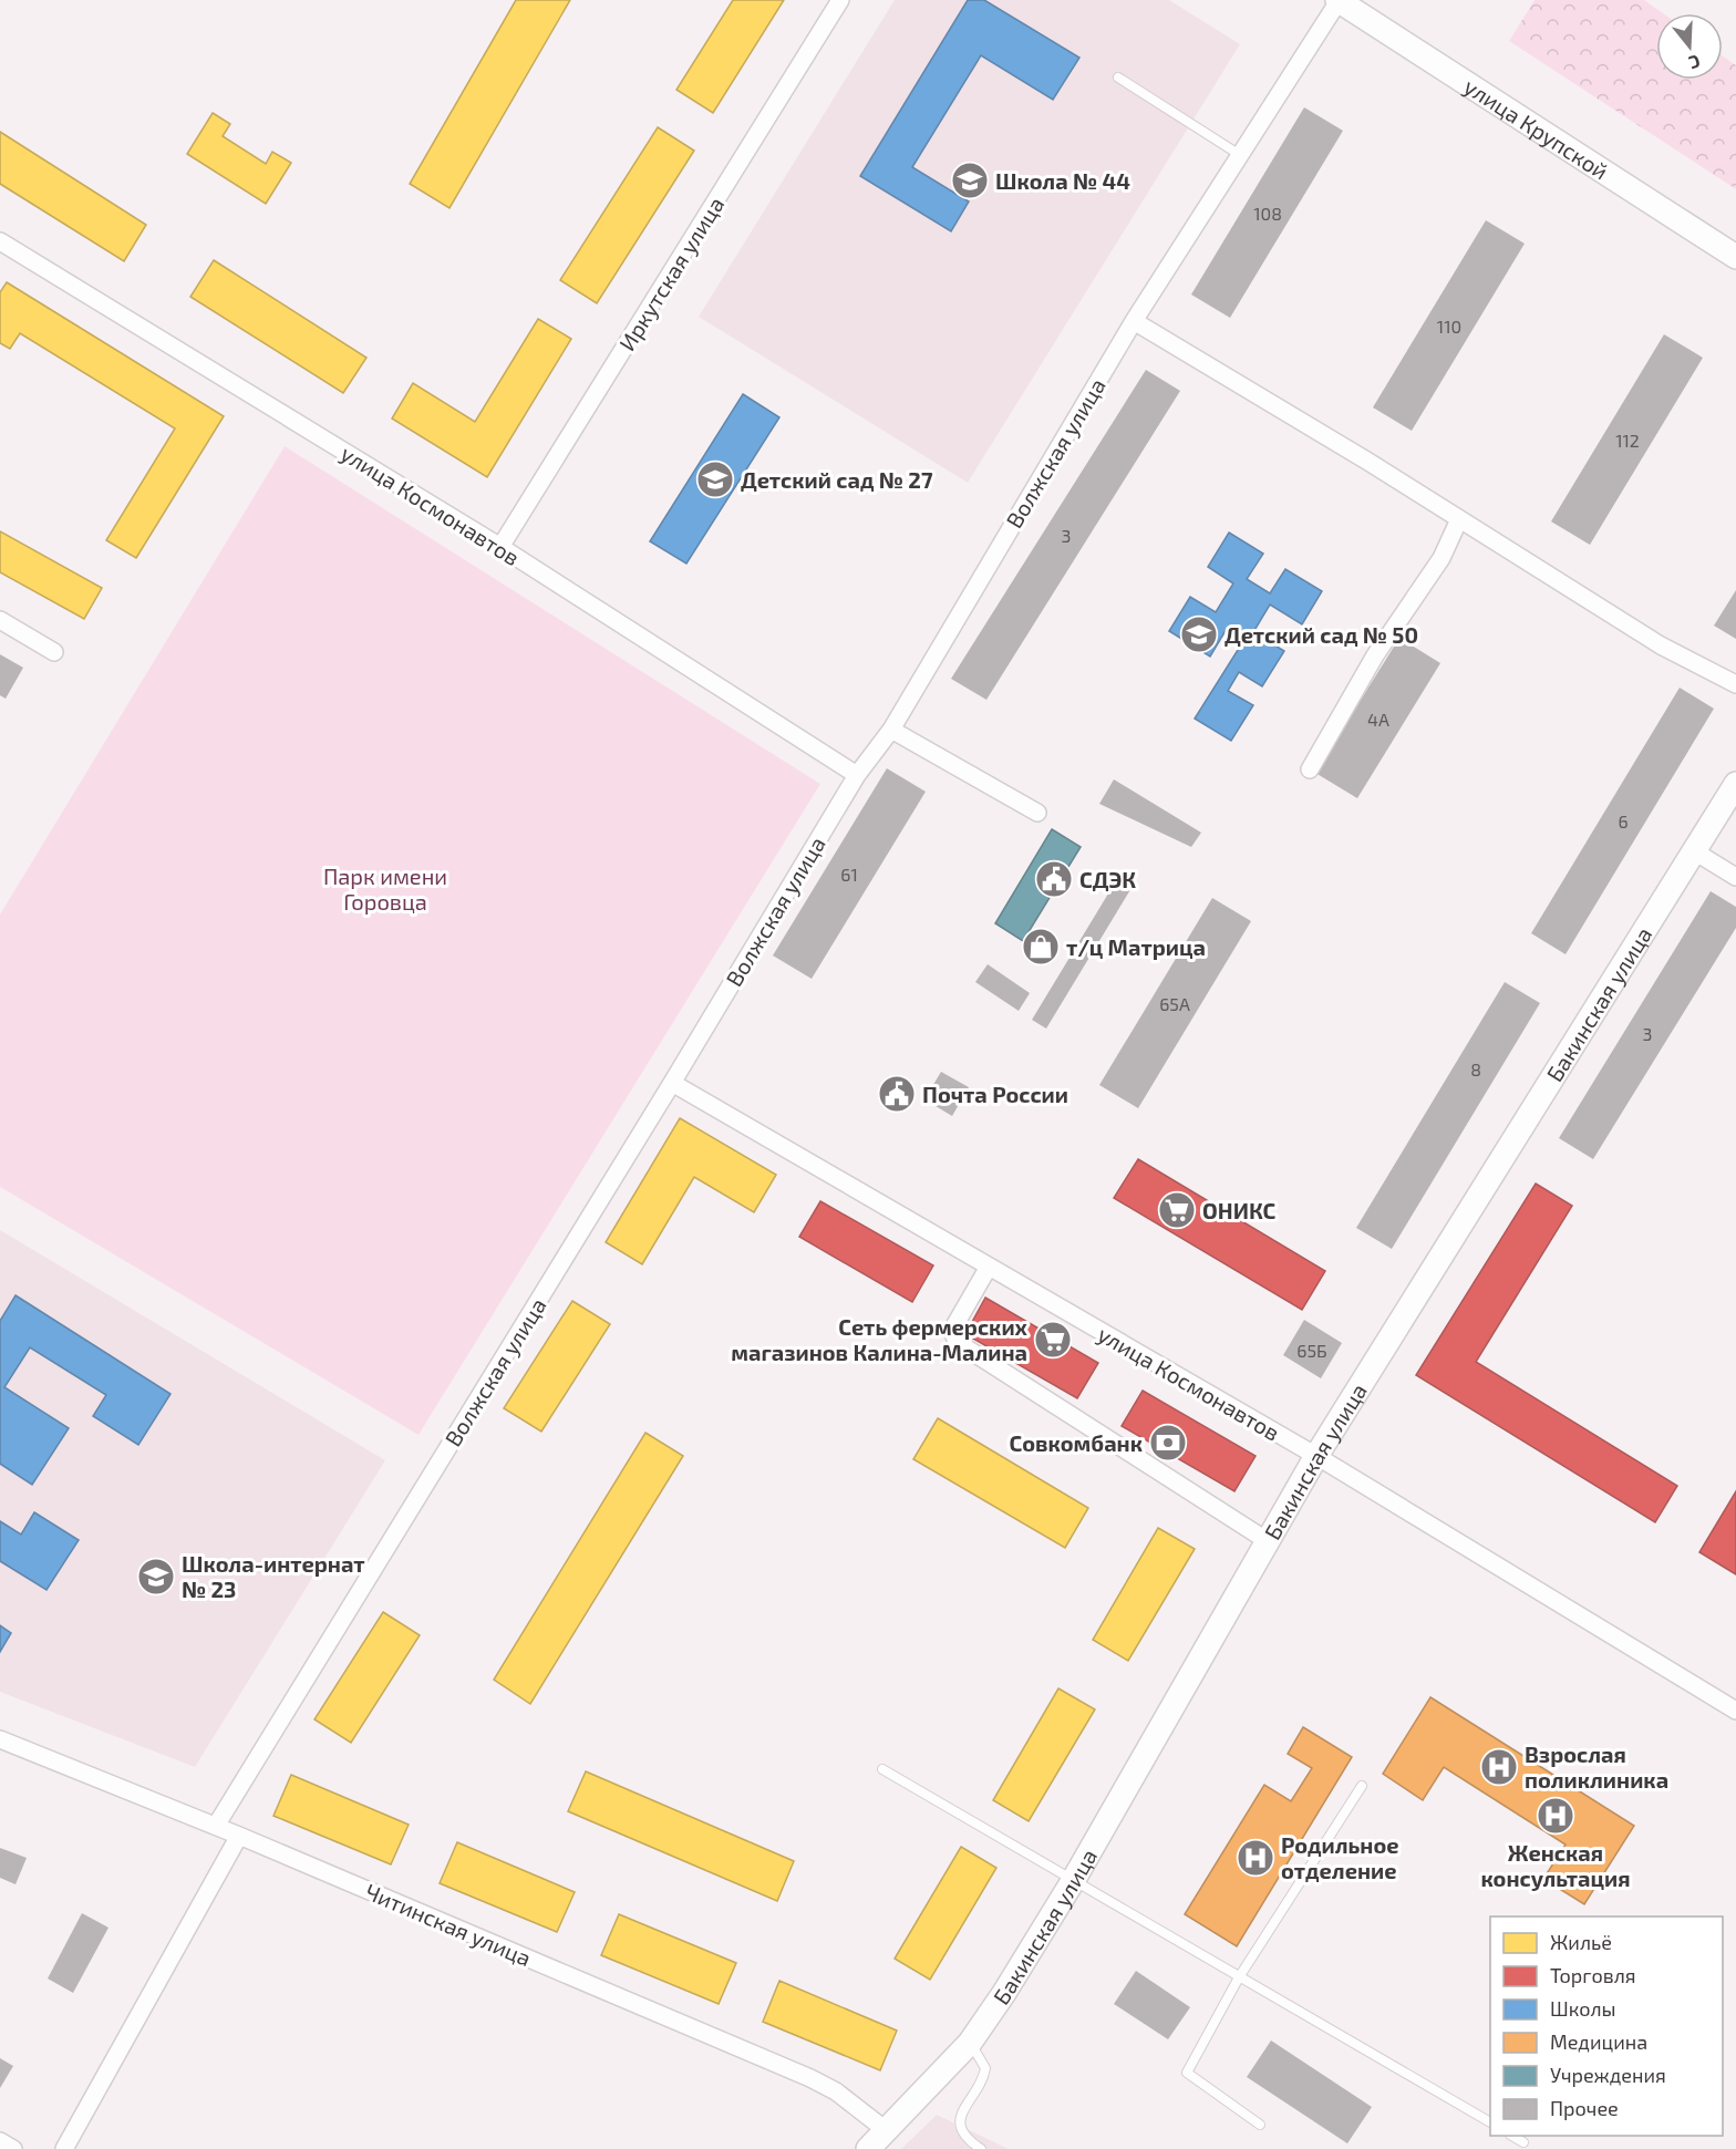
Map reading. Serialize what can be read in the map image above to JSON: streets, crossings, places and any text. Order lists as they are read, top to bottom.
{
  "streets": {
    "street": [
      "улица Крупской",
      "Иркутская улица",
      "Волжская улица",
      "улица Космонавтов",
      "Бакинская улица",
      "Читинская улица"
    ]
  },
  "crossings": [
    ["улица Крупской", "Волжская улица"],
    ["Иркутская улица", "улица Космонавтов"],
    ["Волжская улица", "улица Космонавтов"],
    ["Волжская улица", "Читинская улица"],
    ["улица Космонавтов", "Бакинская улица"],
    ["Бакинская улица", "Читинская улица"]
  ],
  "parks": ["Парк имени Горовца"],
  "places": {
    "school or university": [
      "Школа № 44",
      "Детский сад № 27",
      "Детский сад № 50",
      "Школа-интернат № 23"
    ],
    "public building": ["СДЭК", "Почта России"],
    "shop": ["т/ц Матрица"],
    "supermarket": ["ОНИКС", "Сеть фермерских магазинов Калина-Малина"],
    "bank": ["Совкомбанк"],
    "hospital": ["Взрослая поликлиника", "Женская консультация", "Родильное отделение"]
  },
  "house_numbers": [
    "108",
    "110",
    "112",
    "3",
    "4А",
    "6",
    "61",
    "65А",
    "3",
    "8",
    "65Б"
  ],
  "legend": [
    "Жильё",
    "Торговля",
    "Школы",
    "Медицина",
    "Учреждения",
    "Прочее"
  ],
  "north": "bottom"
}
